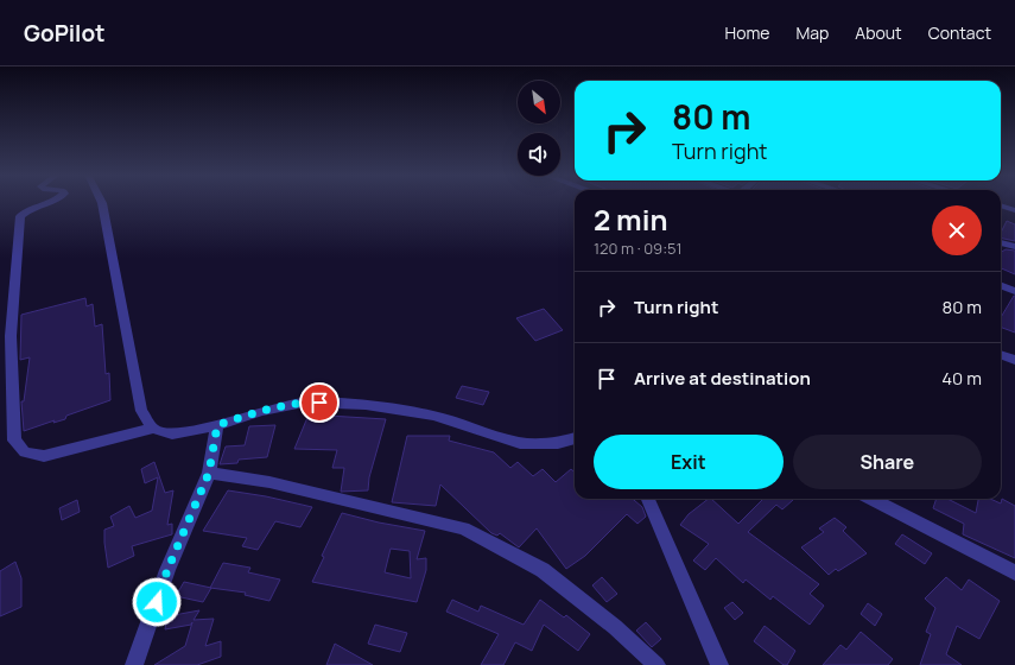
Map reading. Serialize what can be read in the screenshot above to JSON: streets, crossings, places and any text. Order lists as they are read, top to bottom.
{
  "north": "bottom right",
  "page": {
    "header": "GoPilot",
    "nav": [
      "Home",
      "Map",
      "About",
      "Contact"
    ],
    "turn": ["80 m", "Turn right"],
    "heading": ["2 min", "120 m · 09:51"],
    "list": [
      {
        "name": "Turn right",
        "value": "80 m"
      },
      {
        "name": "Arrive at destination",
        "value": "40 m"
      }
    ],
    "buttons": ["Exit", "Share"]
  }
}
